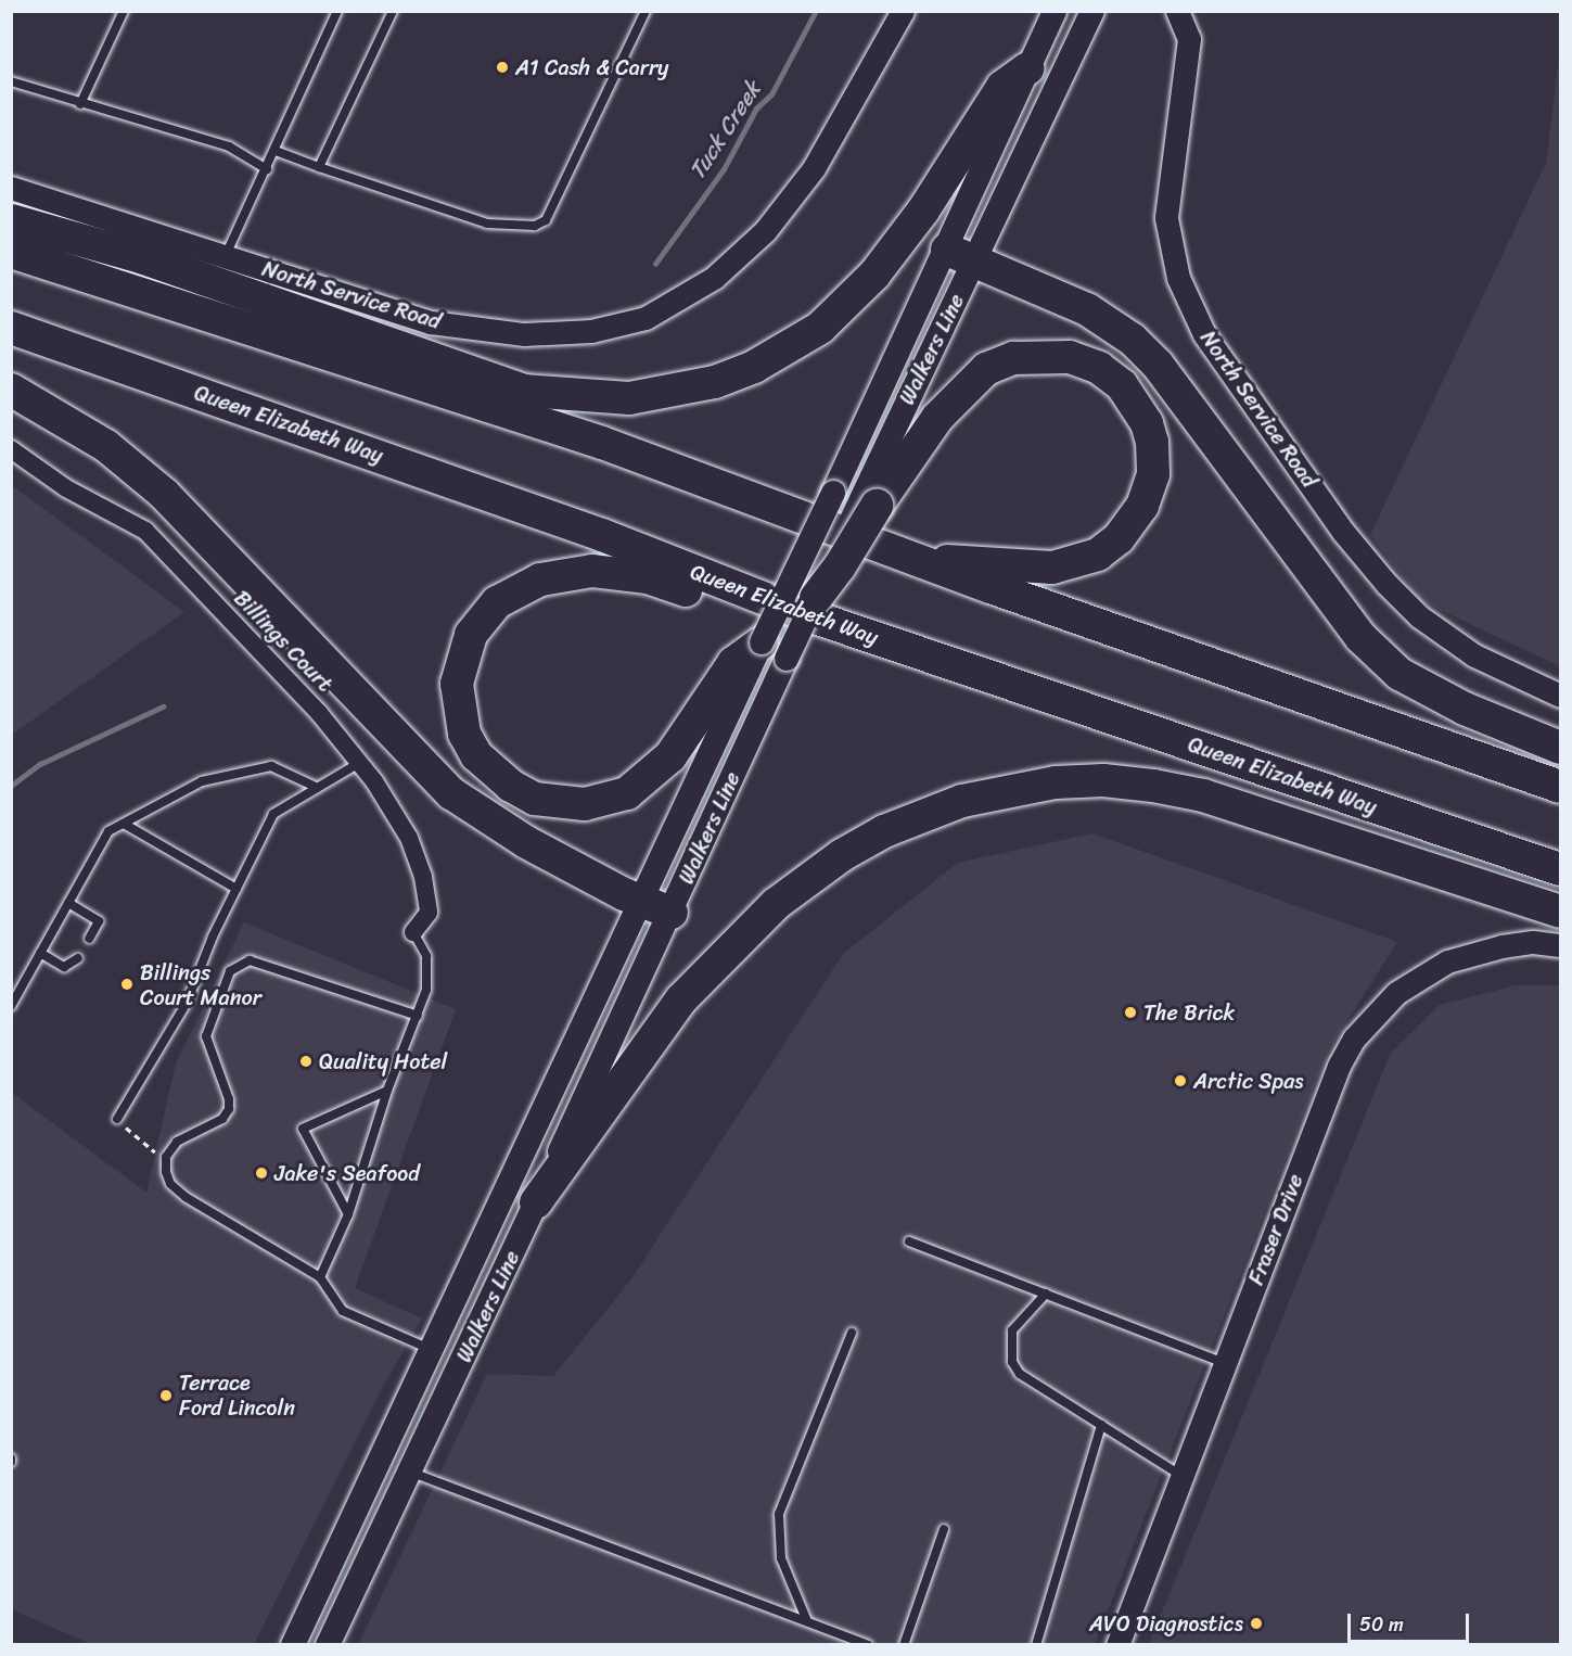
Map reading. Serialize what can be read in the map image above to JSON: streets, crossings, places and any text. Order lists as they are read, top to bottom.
{
  "streets": {
    "highway": ["Queen Elizabeth Way"],
    "main road": ["Walkers Line"],
    "street": ["North Service Road", "Billings Court", "Fraser Drive"]
  },
  "crossings": [
    ["Walkers Line", "Queen Elizabeth Way"]
  ],
  "water": ["Tuck Creek"],
  "places": [
    "A1 Cash & Carry",
    "Billings Court Manor",
    "The Brick",
    "Quality Hotel",
    "Arctic Spas",
    "Jake's Seafood",
    "Terrace Ford Lincoln",
    "AVO Diagnostics"
  ],
  "scale_bar": "50 m"
}
